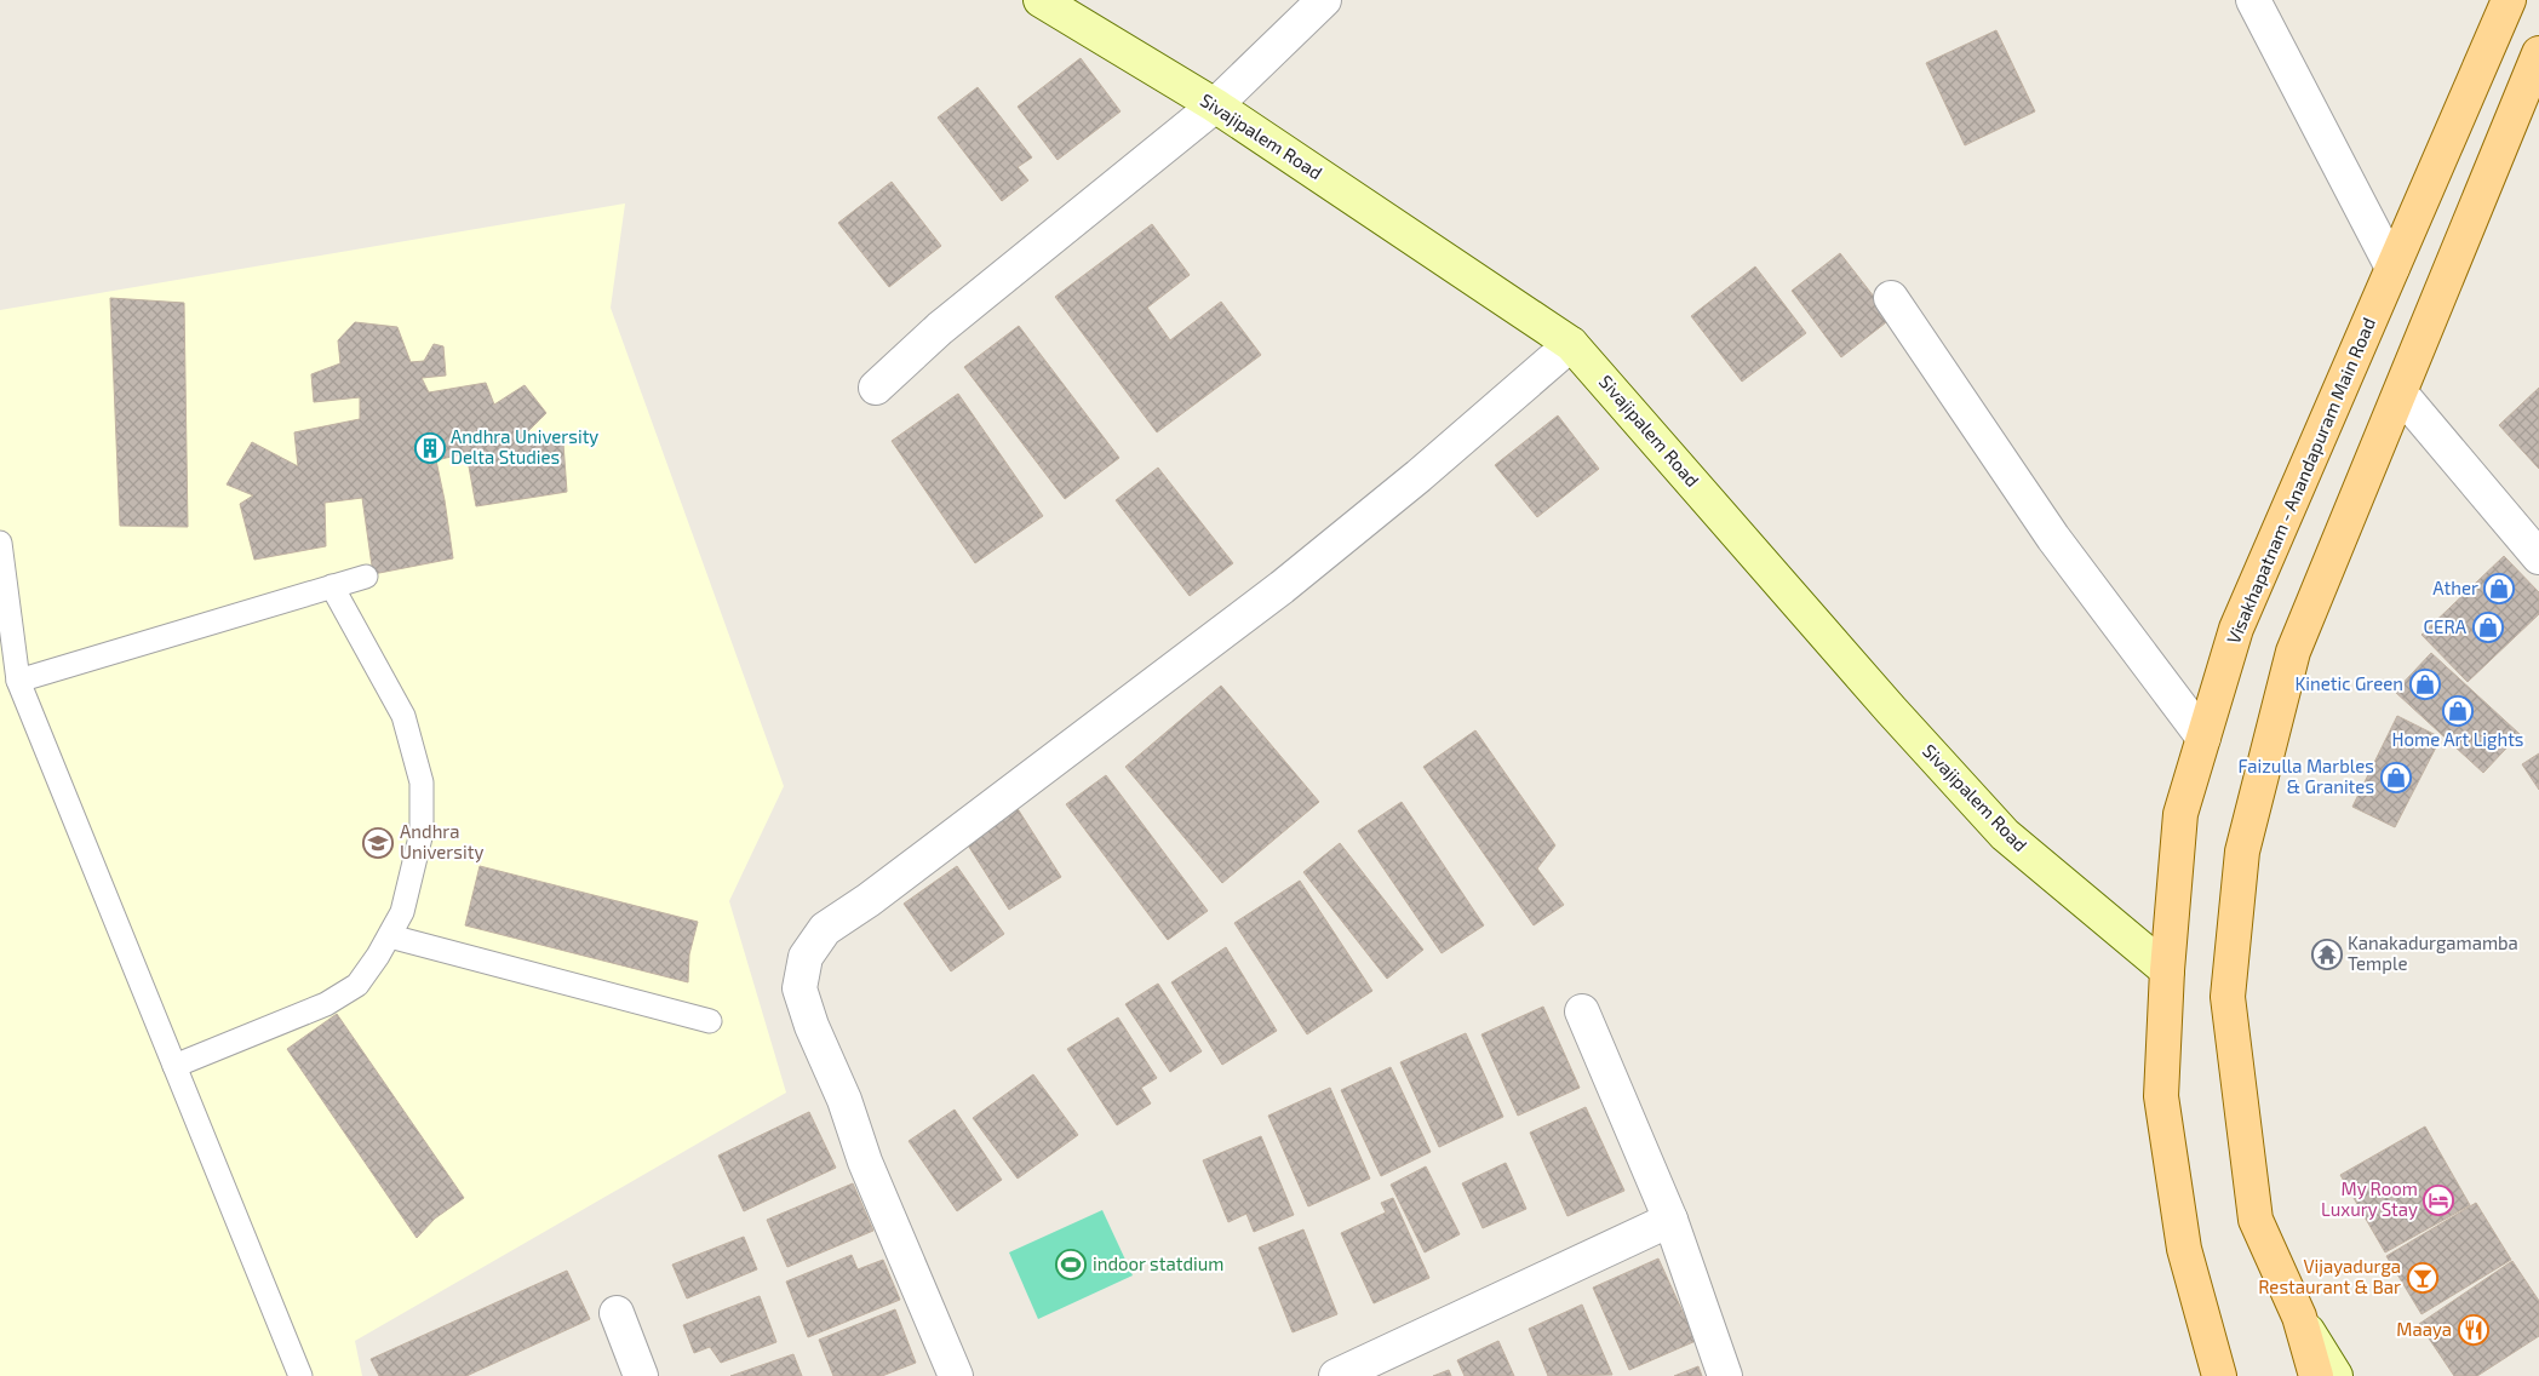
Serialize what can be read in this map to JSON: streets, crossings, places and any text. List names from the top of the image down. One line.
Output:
{"streets":{"main road":["Sivajipalem Road","Visakhapatnam - Anandapuram Main Road"]},"crossings":[["Sivajipalem Road","Visakhapatnam - Anandapuram Main Road"]],"places":{"building":["Andhra University Delta Studies"],"shop":["Ather","CERA","Kinetic Green","Home Art Lights","Faizulla Marbles & Granites"],"school or university":["Andhra University"],"temple":["Kanakadurgamamba Temple"],"hotel":["My Room Luxury Stay"],"sports":["indoor statdium"],"bar":["Vijayadurga Restaurant & Bar"],"restaurant":["Maaya"]}}
